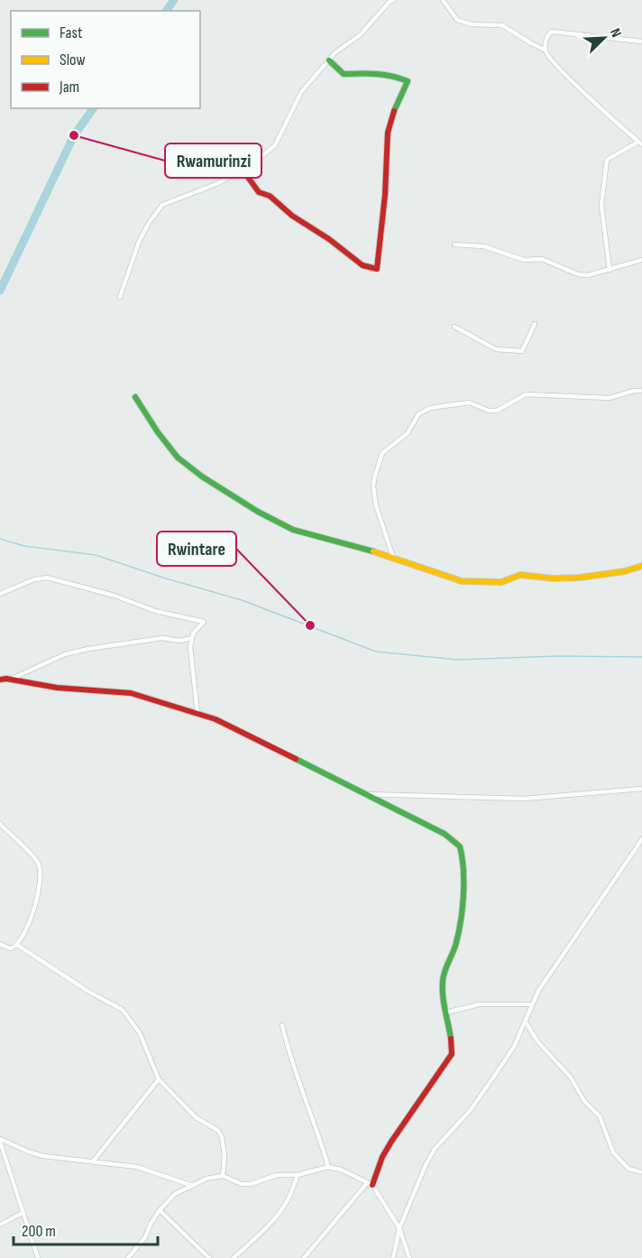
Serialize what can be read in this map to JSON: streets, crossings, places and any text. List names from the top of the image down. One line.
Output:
{"places":["Rwamurinzi","Rwintare"],"legend":["Fast","Slow","Jam"],"scale_bar":"200 m","north":"top right"}
